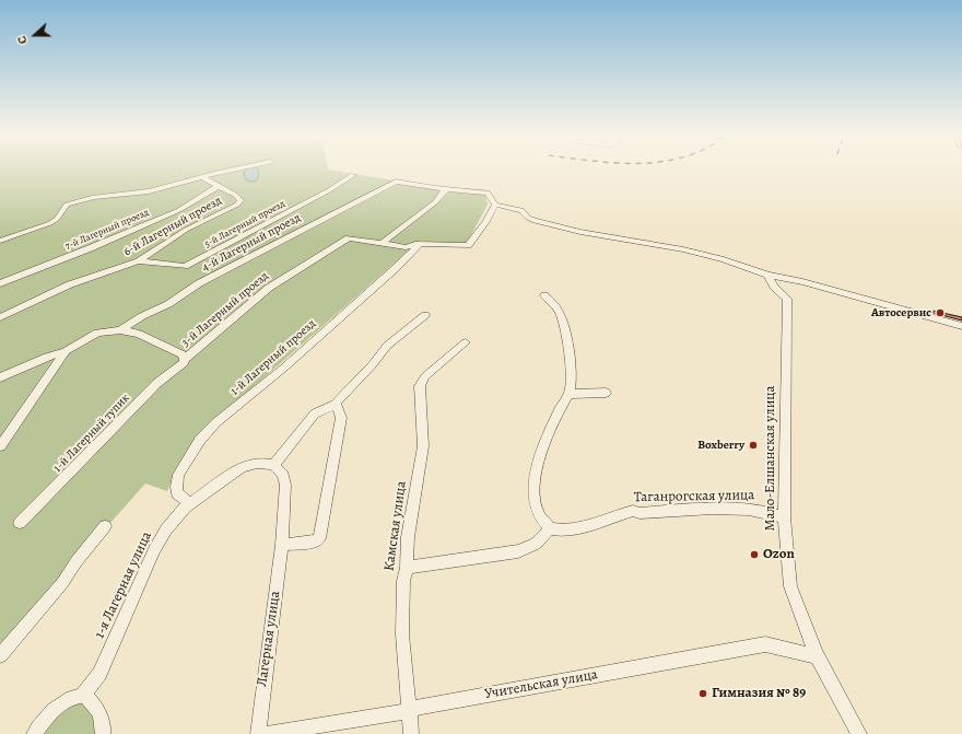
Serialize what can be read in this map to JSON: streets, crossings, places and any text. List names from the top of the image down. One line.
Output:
{"streets":{"street":["5-й Лагерный проезд","6-й Лагерный проезд","7-й Лагерный проезд","4-й Лагерный проезд","3-й Лагерный проезд","1-й Лагерный проезд","1-й Лагерный тупик","Мало-Елшанская улица","Таганрогская улица","Камская улица","1-я Лагерная улица","Лагерная улица","Учительская улица"]},"crossings":[["5-й Лагерный проезд","6-й Лагерный проезд"],["6-й Лагерный проезд","7-й Лагерный проезд"],["4-й Лагерный проезд","3-й Лагерный проезд"],["3-й Лагерный проезд","1-й Лагерный проезд"],["3-й Лагерный проезд","1-й Лагерный тупик"],["1-й Лагерный проезд","1-я Лагерная улица"],["Мало-Елшанская улица","Таганрогская улица"],["Мало-Елшанская улица","Учительская улица"],["Камская улица","Учительская улица"],["1-я Лагерная улица","Лагерная улица"]],"places":["Автосервис","Boxberry","Ozon","Гимназия № 89"],"north":"left"}
